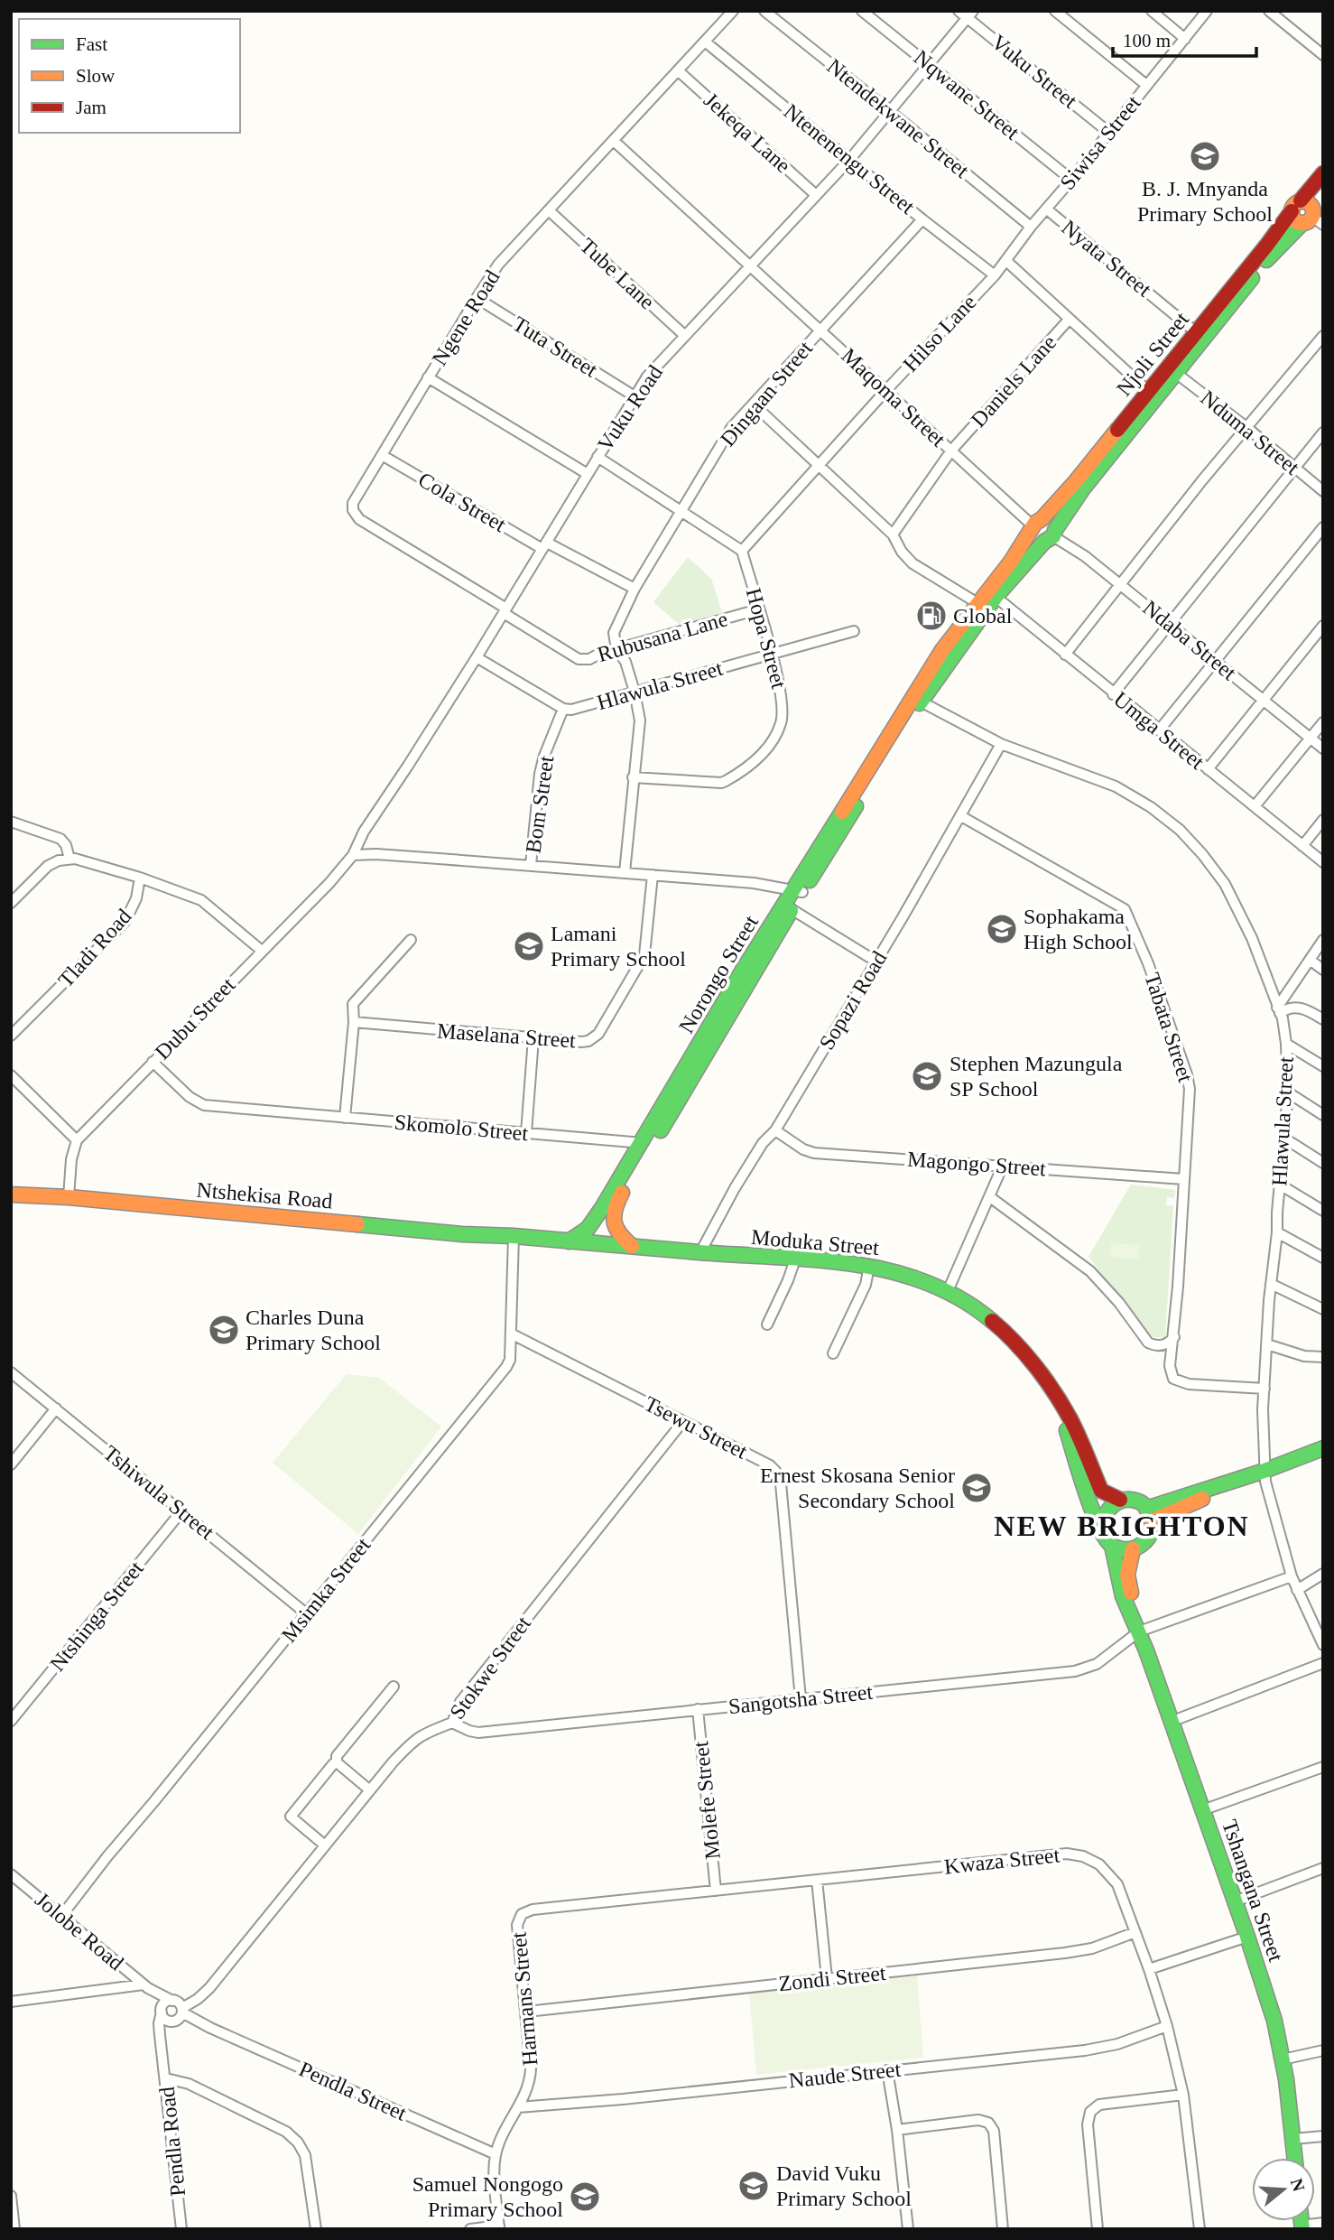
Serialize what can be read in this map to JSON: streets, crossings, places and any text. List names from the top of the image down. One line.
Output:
{"streets":{"street":["Vuku Street","Nqwane Street","Ntendekwane Street","Jekeqa Lane","Siwisa Street","Ntenenengu Street","Nyata Street","Tube Lane","Ngene Road","Hilso Lane","Tuta Street","Njoli Street","Daniels Lane","Dingaan Street","Maqoma Street","Vuku Road","Nduma Street","Cola Street","Rubusana Lane","Hopa Street","Ndaba Street","Hlawula Street","Umga Street","Bom Street","Tladi Road","Norongo Street","Sopazi Road","Dubu Street","Tabata Street","Maselana Street","Skomolo Street","Magongo Street","Ntshekisa Road","Moduka Street","Tsewu Street","Tshiwula Street","Msimka Street","Ntshinga Street","Stokwe Street","Sangotsha Street","Molefe Street","Kwaza Street","Tshangana Street","Jolobe Road","Zondi Street","Harmans Street","Naude Street","Pendla Street","Pendla Road"]},"crossings":[["Vuku Street","Siwisa Street"],["Vuku Street","Vuku Road"],["Nqwane Street","Siwisa Street"],["Nqwane Street","Vuku Road"],["Ntendekwane Street","Siwisa Street"],["Ntendekwane Street","Vuku Road"],["Jekeqa Lane","Ngene Road"],["Jekeqa Lane","Vuku Road"],["Siwisa Street","Ntenenengu Street"],["Siwisa Street","Nyata Street"],["Siwisa Street","Hilso Lane"],["Ntenenengu Street","Ngene Road"],["Ntenenengu Street","Hilso Lane"],["Ntenenengu Street","Dingaan Street"],["Ntenenengu Street","Vuku Road"],["Nyata Street","Njoli Street"],["Tube Lane","Ngene Road"],["Tube Lane","Vuku Road"],["Ngene Road","Tuta Street"],["Ngene Road","Maqoma Street"],["Ngene Road","Vuku Road"],["Ngene Road","Cola Street"],["Ngene Road","Rubusana Lane"],["Hilso Lane","Maqoma Street"],["Tuta Street","Vuku Road"],["Njoli Street","Maqoma Street"],["Njoli Street","Nduma Street"],["Njoli Street","Ndaba Street"],["Njoli Street","Norongo Street"],["Daniels Lane","Maqoma Street"],["Dingaan Street","Maqoma Street"],["Dingaan Street","Cola Street"],["Dingaan Street","Rubusana Lane"],["Maqoma Street","Vuku Road"],["Vuku Road","Cola Street"],["Vuku Road","Rubusana Lane"],["Vuku Road","Dubu Street"],["Rubusana Lane","Hopa Street"],["Hopa Street","Hlawula Street"],["Hlawula Street","Bom Street"],["Hlawula Street","Sopazi Road"],["Hlawula Street","Tabata Street"],["Hlawula Street","Sangotsha Street"],["Norongo Street","Skomolo Street"],["Norongo Street","Moduka Street"],["Sopazi Road","Tabata Street"],["Sopazi Road","Magongo Street"],["Sopazi Road","Moduka Street"],["Dubu Street","Skomolo Street"],["Tabata Street","Magongo Street"],["Ntshekisa Road","Moduka Street"],["Ntshekisa Road","Msimka Street"],["Moduka Street","Msimka Street"],["Moduka Street","Tshangana Street"],["Tsewu Street","Msimka Street"],["Tsewu Street","Stokwe Street"],["Tsewu Street","Sangotsha Street"],["Tshiwula Street","Msimka Street"],["Tshiwula Street","Ntshinga Street"],["Msimka Street","Jolobe Road"],["Stokwe Street","Sangotsha Street"],["Stokwe Street","Jolobe Road"],["Stokwe Street","Pendla Street"],["Stokwe Street","Pendla Road"],["Sangotsha Street","Molefe Street"],["Sangotsha Street","Tshangana Street"],["Molefe Street","Kwaza Street"],["Kwaza Street","Zondi Street"],["Kwaza Street","Harmans Street"],["Kwaza Street","Naude Street"],["Jolobe Road","Pendla Street"],["Jolobe Road","Pendla Road"],["Zondi Street","Harmans Street"],["Harmans Street","Naude Street"],["Harmans Street","Pendla Street"],["Pendla Street","Pendla Road"]],"districts":["NEW BRIGHTON"],"places":{"school or university":["B. J. Mnyanda Primary School","Sophakama High School","Lamani Primary School","Stephen Mazungula SP School","Charles Duna Primary School","Ernest Skosana Senior Secondary School","David Vuku Primary School","Samuel Nongogo Primary School"],"fuel station":["Global"]},"legend":["Fast","Slow","Jam"],"scale_bar":"100 m","north":"right"}
